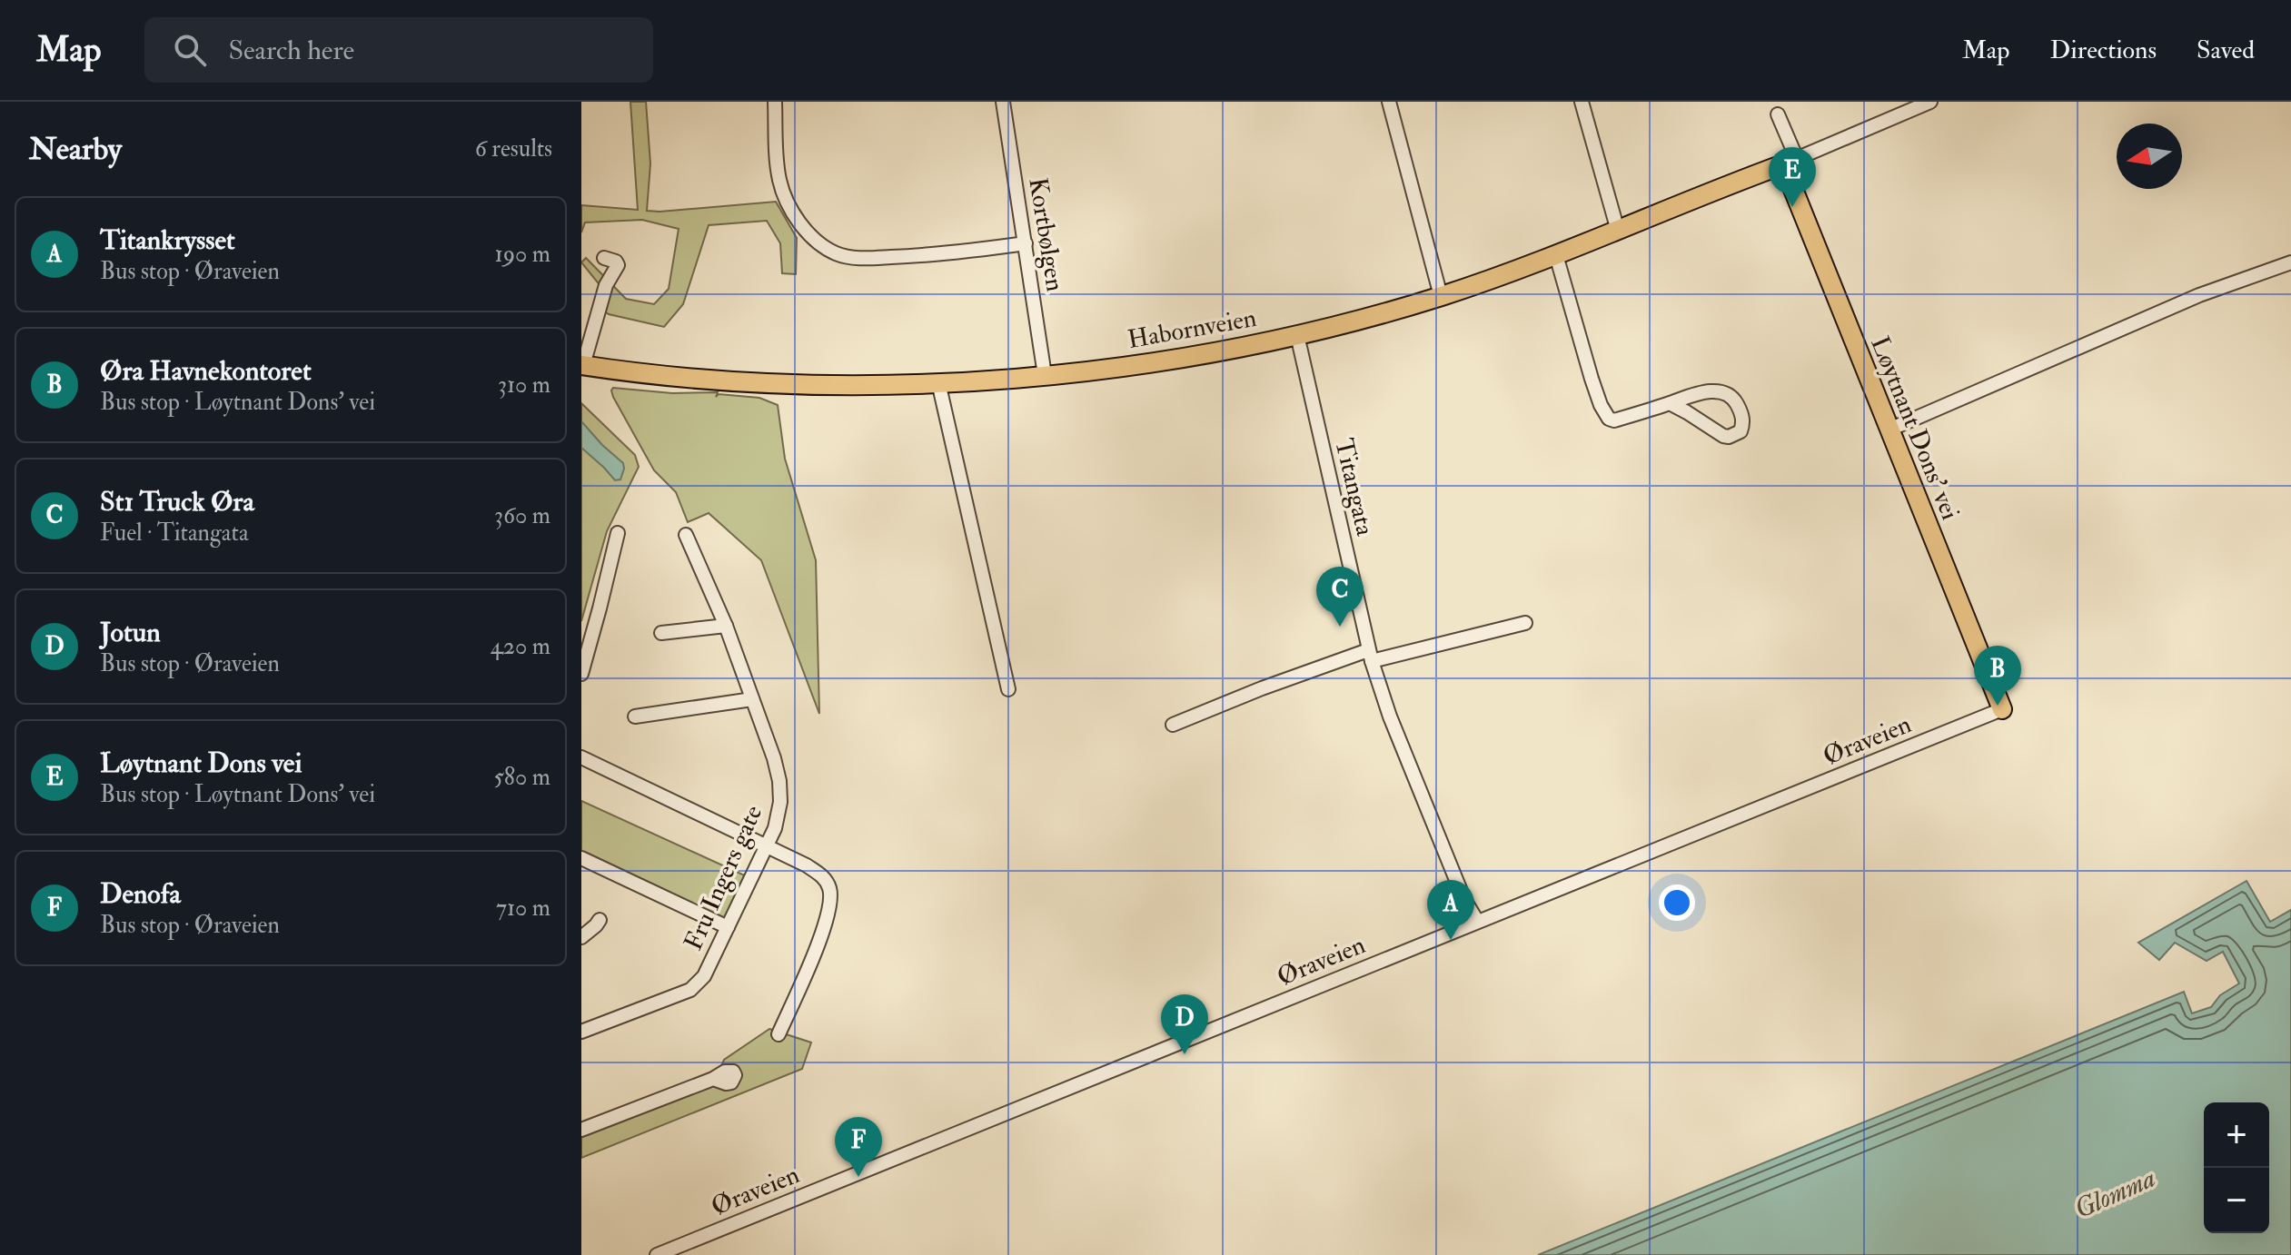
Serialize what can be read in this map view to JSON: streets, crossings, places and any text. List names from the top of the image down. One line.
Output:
{"streets":{"highway":["Habornveien","Løytnant Dons' vei"],"street":["Kortbølgen","Titangata","Øraveien","Fru Ingers gate"]},"crossings":[["Kortbølgen","Habornveien"],["Habornveien","Løytnant Dons' vei"],["Habornveien","Titangata"],["Løytnant Dons' vei","Øraveien"],["Titangata","Øraveien"]],"water":["Glomma"],"north":"left","page":{"header":"Map","search":"Search here","nav":["Map","Directions","Saved"],"heading":["Nearby","6 results"],"pins":["E","C","B","A","D","F"],"list":[{"mark":"A","name":"Titankrysset","note":"Bus stop · Øraveien","value":"190 m"},{"mark":"B","name":"Øra Havnekontoret","note":"Bus stop · Løytnant Dons' vei","value":"310 m"},{"mark":"C","name":"St1 Truck Øra","note":"Fuel · Titangata","value":"360 m"},{"mark":"D","name":"Jotun","note":"Bus stop · Øraveien","value":"420 m"},{"mark":"E","name":"Løytnant Dons vei","note":"Bus stop · Løytnant Dons' vei","value":"580 m"},{"mark":"F","name":"Denofa","note":"Bus stop · Øraveien","value":"710 m"}],"map_buttons":["+","−"]}}
